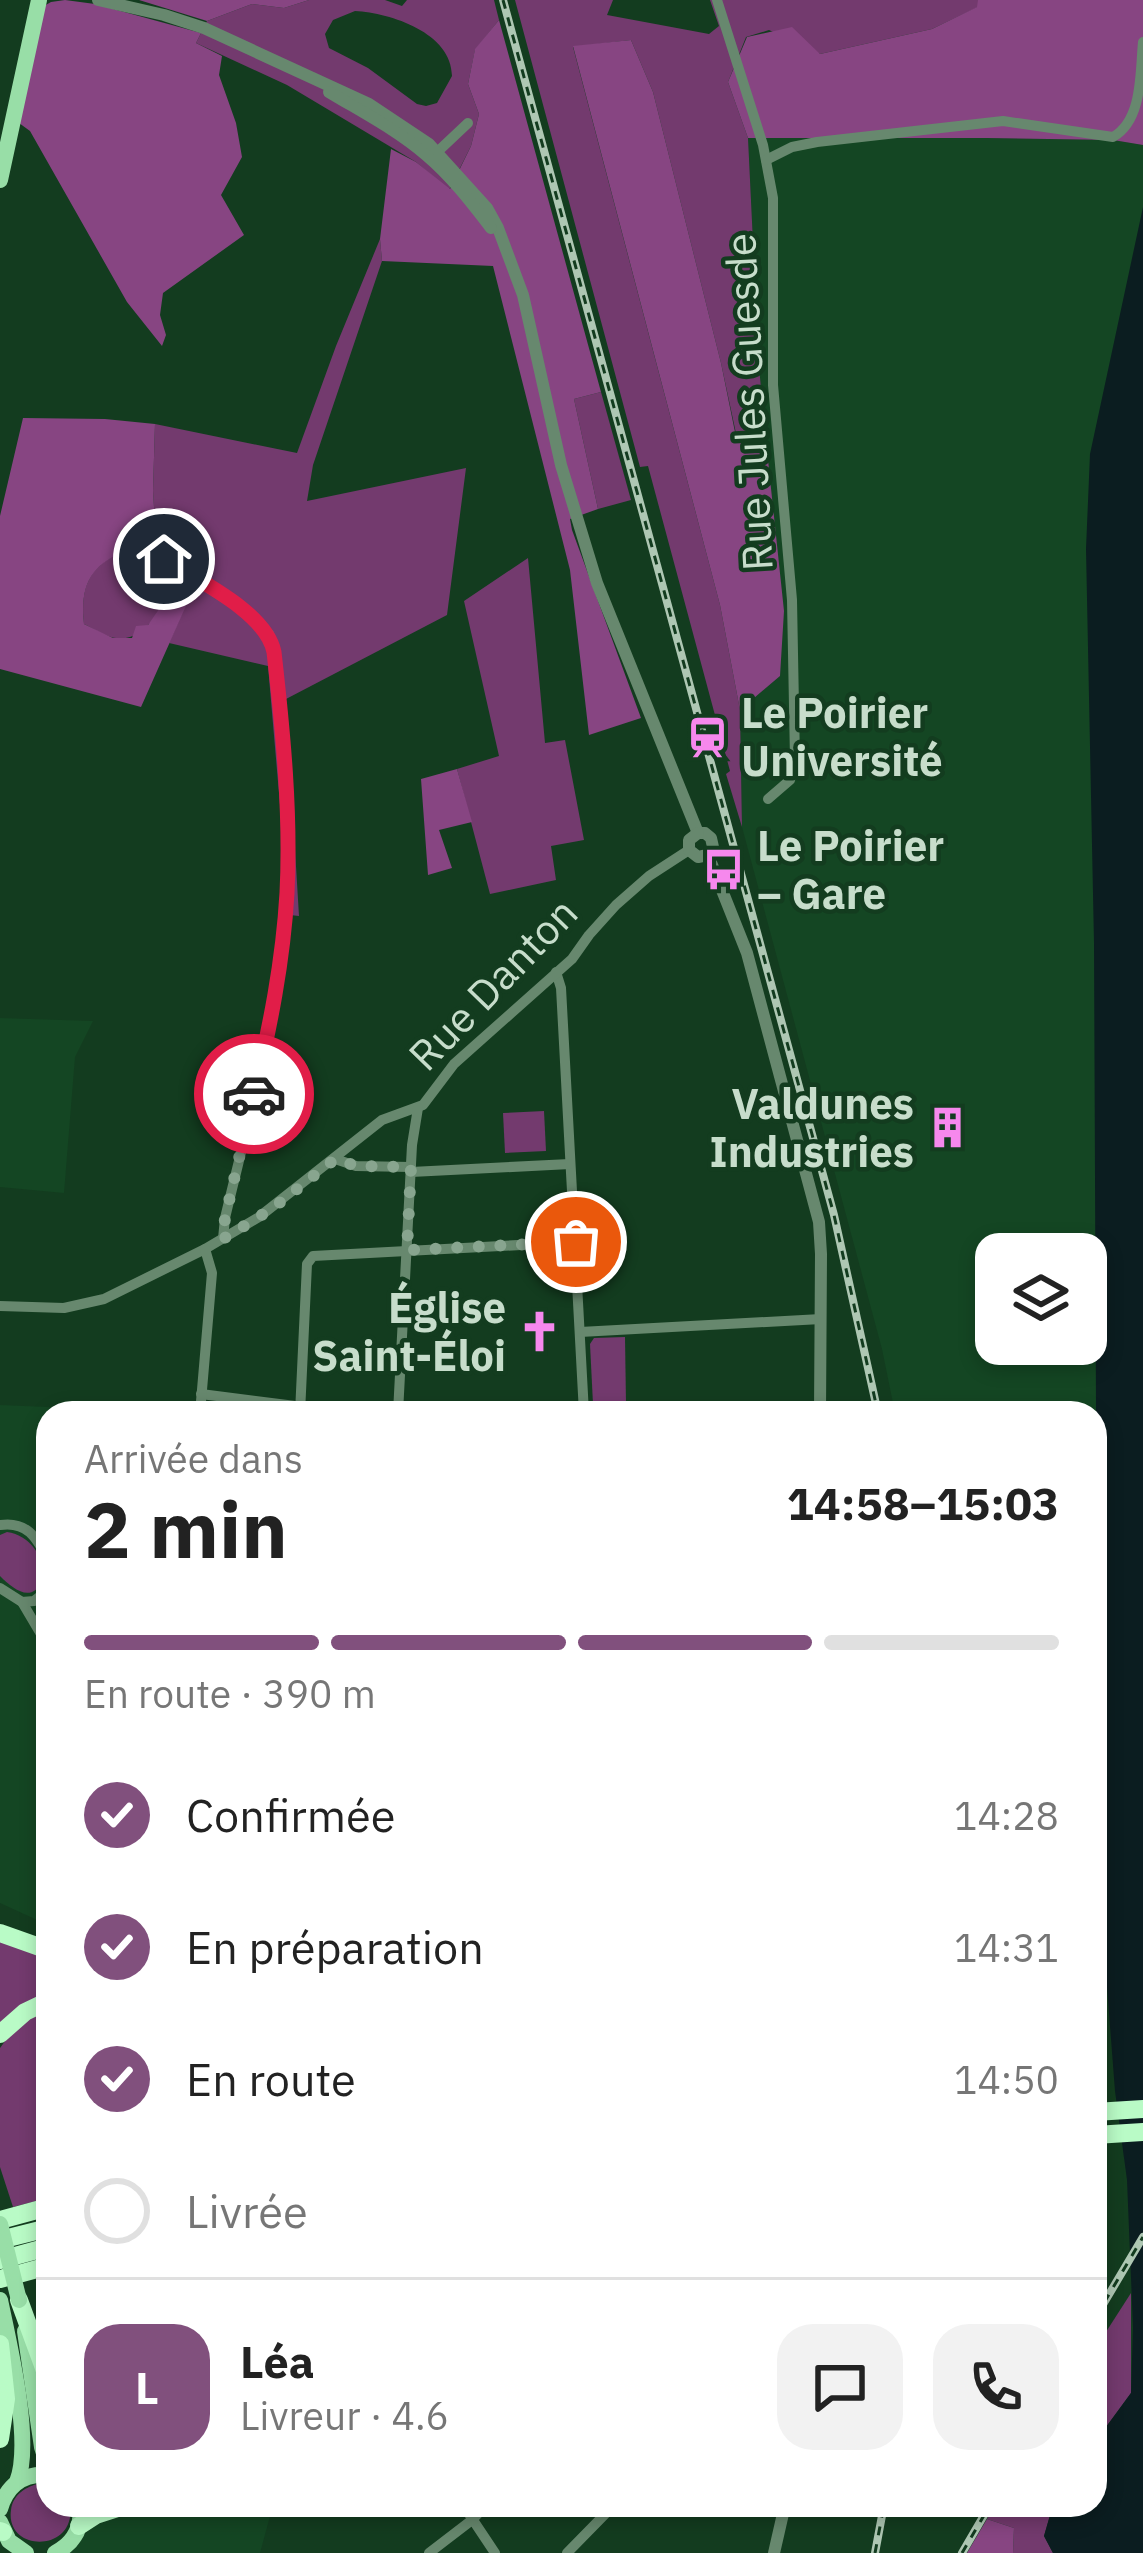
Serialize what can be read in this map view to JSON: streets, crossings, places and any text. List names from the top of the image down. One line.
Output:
{"streets":{"street":["Rue Jules Guesde","Rue Danton"]},"places":{"station":["Le Poirier Université"],"bus stop":["Le Poirier – Gare"],"building":["Valdunes Industries"],"church":["Église Saint-Éloi"]},"page":{"heading":["2 min","Arrivée dans","14:58–15:03"],"panel":["Léa","Livreur · 4.6"],"bar":"En route · 390 m","list":[["Confirmée","14:28"],["En préparation","14:31"],["En route","14:50"],"Livrée"],"round":"L"}}
